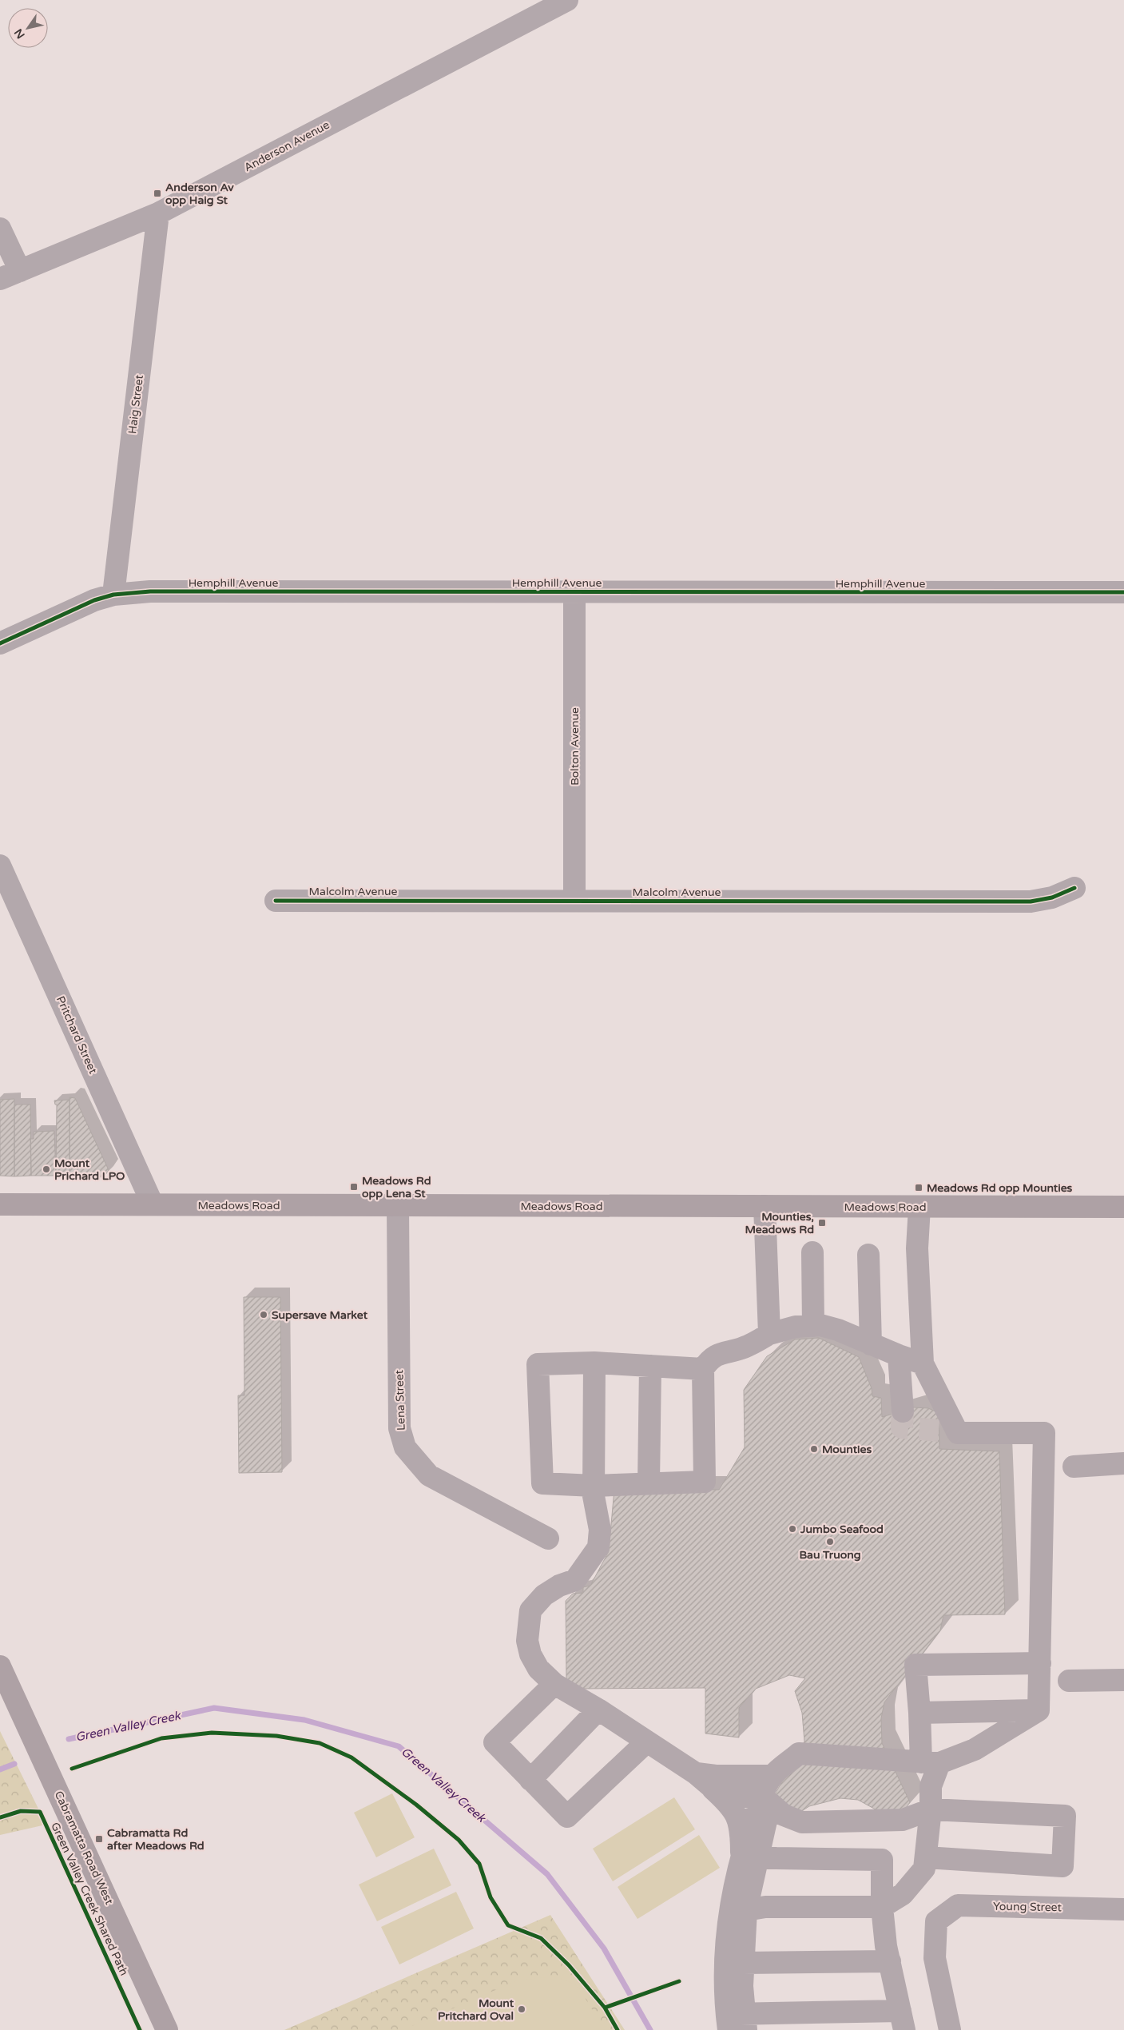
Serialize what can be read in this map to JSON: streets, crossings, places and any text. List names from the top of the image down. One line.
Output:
{"streets":{"main road":["Meadows Road","Cabramatta Road West"],"street":["Anderson Avenue","Haig Street","Hemphill Avenue","Bolton Avenue","Malcolm Avenue","Pritchard Street","Lena Street","Young Street"],"cycle path":["Green Valley Creek Shared Path"]},"crossings":[["Anderson Avenue","Haig Street"],["Haig Street","Hemphill Avenue"],["Hemphill Avenue","Bolton Avenue"],["Bolton Avenue","Malcolm Avenue"],["Pritchard Street","Meadows Road"],["Meadows Road","Lena Street"]],"water":["Green Valley Creek"],"places":{"transit":["Anderson Av opp Haig St","Meadows Rd opp Lena St","Meadows Rd opp Mounties","Mounties, Meadows Rd","Cabramatta Rd after Meadows Rd"],"other":["Mount Prichard LPO","Supersave Market","Mounties","Jumbo Seafood","Bau Truong","Mount Pritchard Oval"]},"north":"bottom left"}
